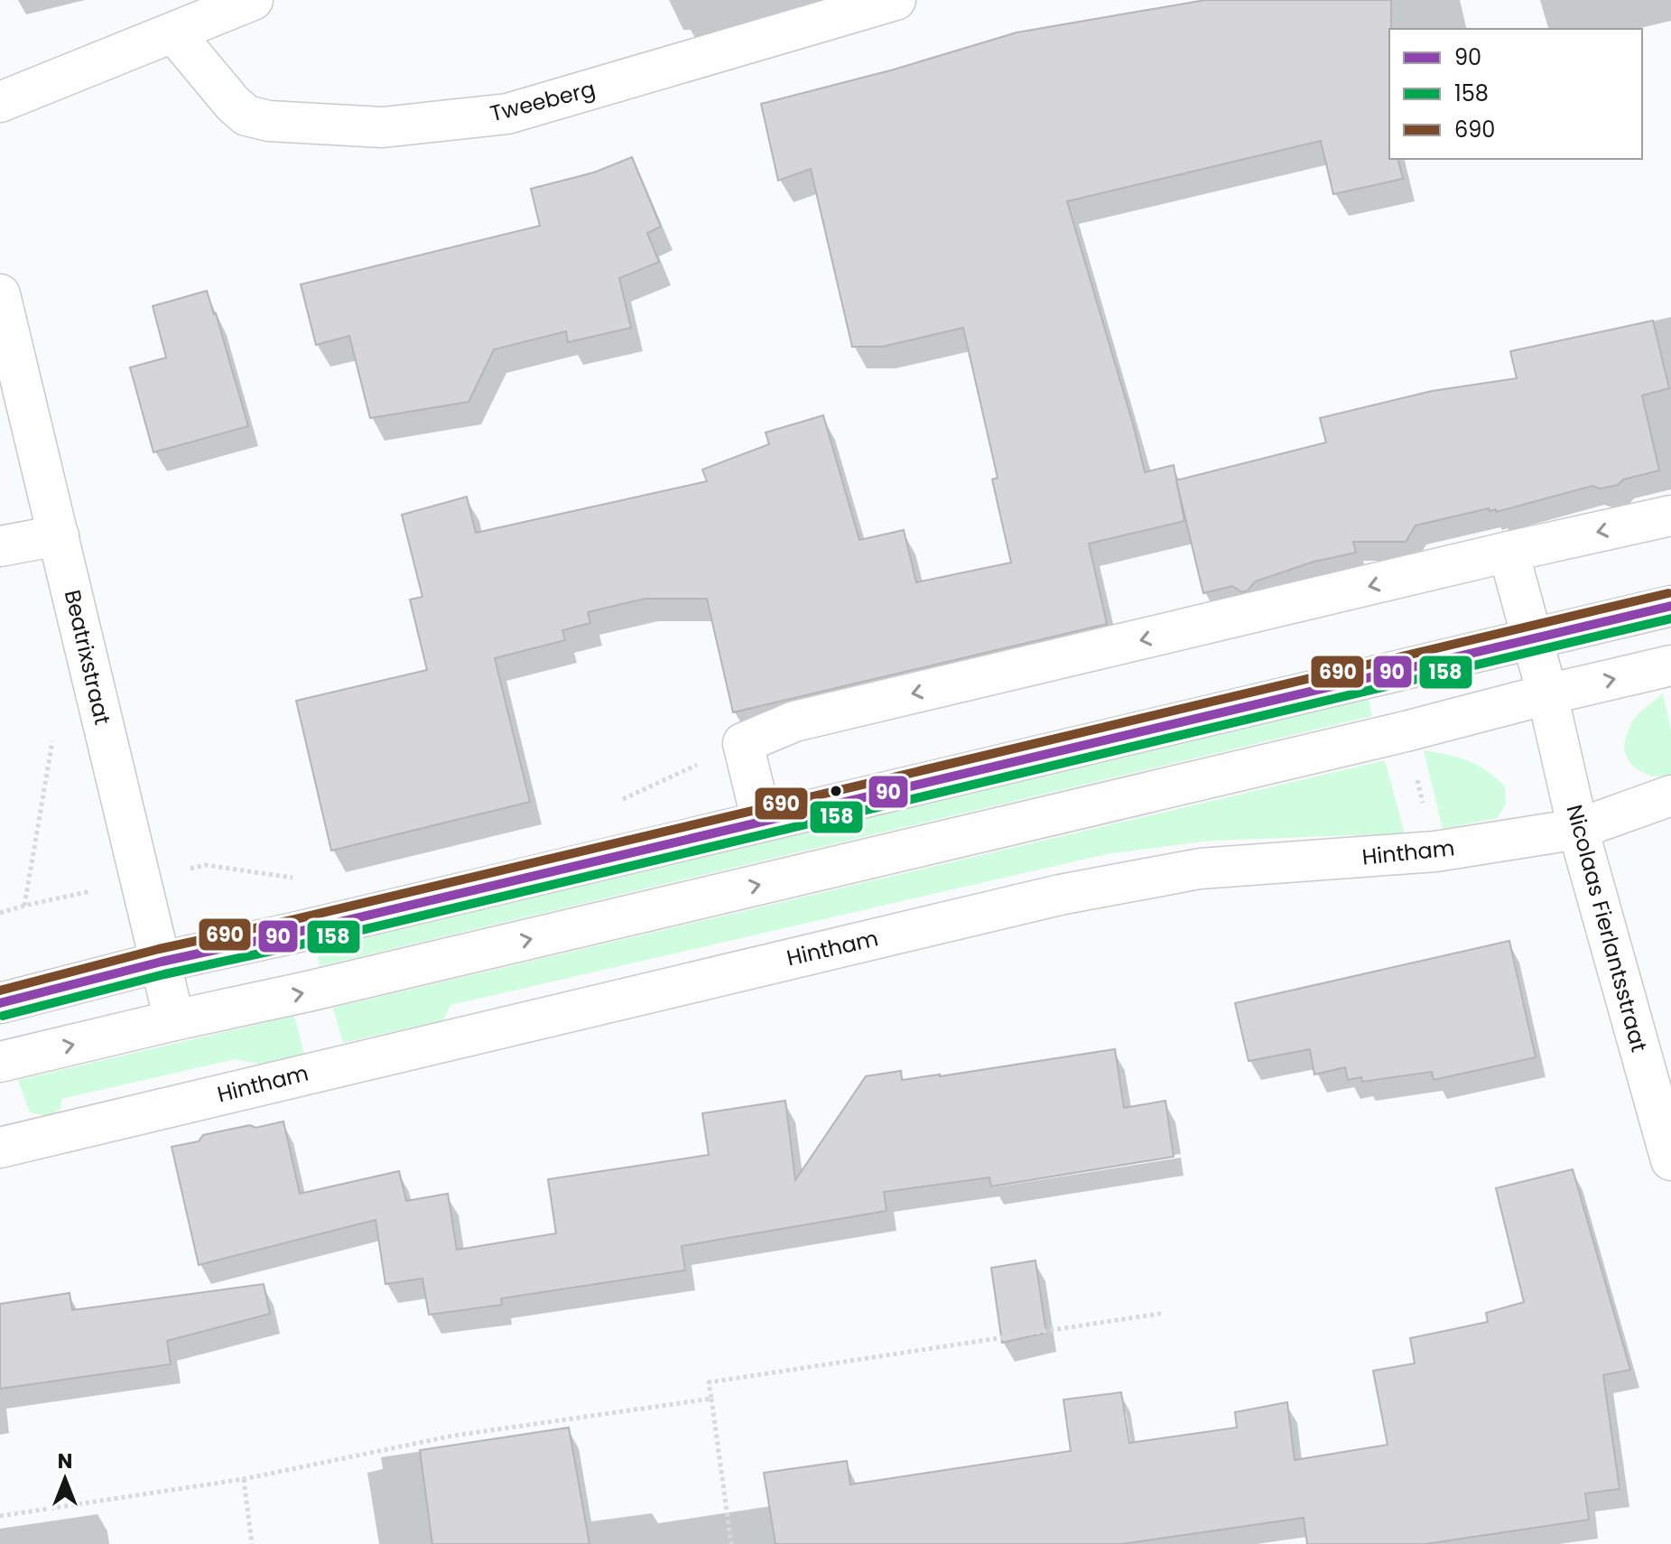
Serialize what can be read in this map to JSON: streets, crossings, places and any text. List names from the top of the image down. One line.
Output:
{"streets":{"street":["Tweeberg","Beatrixstraat","Hintham","Nicolaas Fierlantsstraat"]},"crossings":[["Hintham","Nicolaas Fierlantsstraat"]],"lines":["transit line 690","transit line 90","transit line 158"],"legend":["90","158","690"],"north":"top"}
